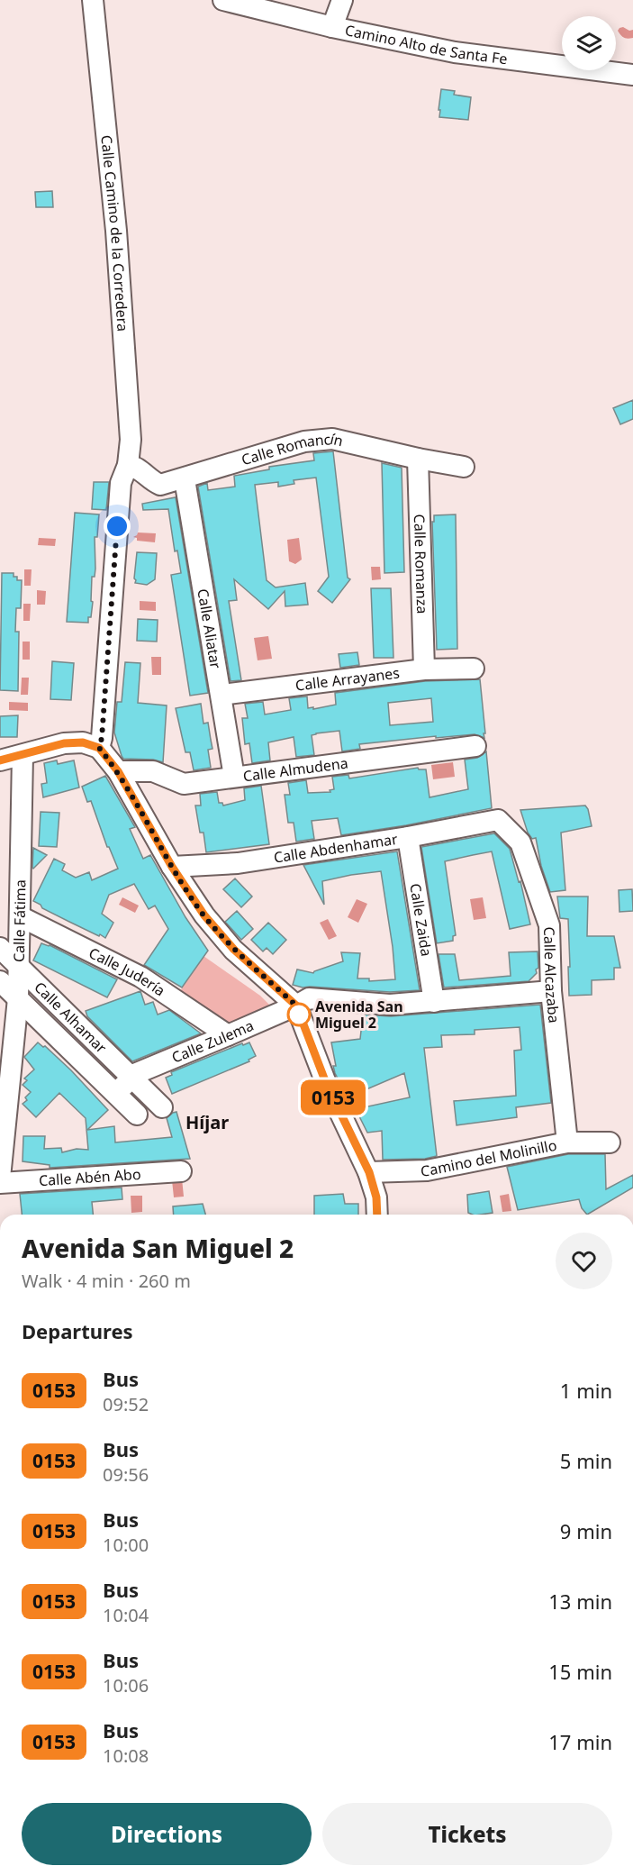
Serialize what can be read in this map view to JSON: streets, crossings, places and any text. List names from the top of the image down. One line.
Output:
{"streets":{"street":["Camino Alto de Santa Fe","Calle Camino de la Corredera","Calle Romancín","Calle Romanza","Calle Aliatar","Calle Arrayanes","Calle Almudena","Calle Abdenhamar","Calle Zaida","Calle Fátima","Calle Judería","Calle Alcazaba","Calle Alhamar","Calle Zulema","Camino del Molinillo","Calle Abén Abo"]},"crossings":[["Calle Camino de la Corredera","Calle Romancín"],["Calle Romancín","Calle Romanza"],["Calle Romancín","Calle Aliatar"],["Calle Romanza","Calle Arrayanes"],["Calle Aliatar","Calle Arrayanes"],["Calle Aliatar","Calle Almudena"],["Calle Abdenhamar","Calle Zaida"],["Calle Abdenhamar","Calle Alcazaba"],["Calle Zaida","Calle Zulema"],["Calle Fátima","Calle Judería"],["Calle Fátima","Calle Alhamar"],["Calle Judería","Calle Zulema"],["Calle Alcazaba","Calle Zulema"],["Calle Alcazaba","Camino del Molinillo"],["Calle Alhamar","Calle Zulema"]],"districts":["Híjar"],"places":["Avenida San Miguel 2"],"lines":["bus line 0153"],"page":{"on_map":"0153","heading":[["Avenida San Miguel 2","Walk · 4 min · 260 m"],"Departures"],"list":[{"mark":"0153","name":"Bus","note":"09:52","value":"1 min"},{"mark":"0153","name":"Bus","note":"09:56","value":"5 min"},{"mark":"0153","name":"Bus","note":"10:00","value":"9 min"},{"mark":"0153","name":"Bus","note":"10:04","value":"13 min"},{"mark":"0153","name":"Bus","note":"10:06","value":"15 min"},{"mark":"0153","name":"Bus","note":"10:08","value":"17 min"}],"buttons":["Directions","Tickets"]}}
